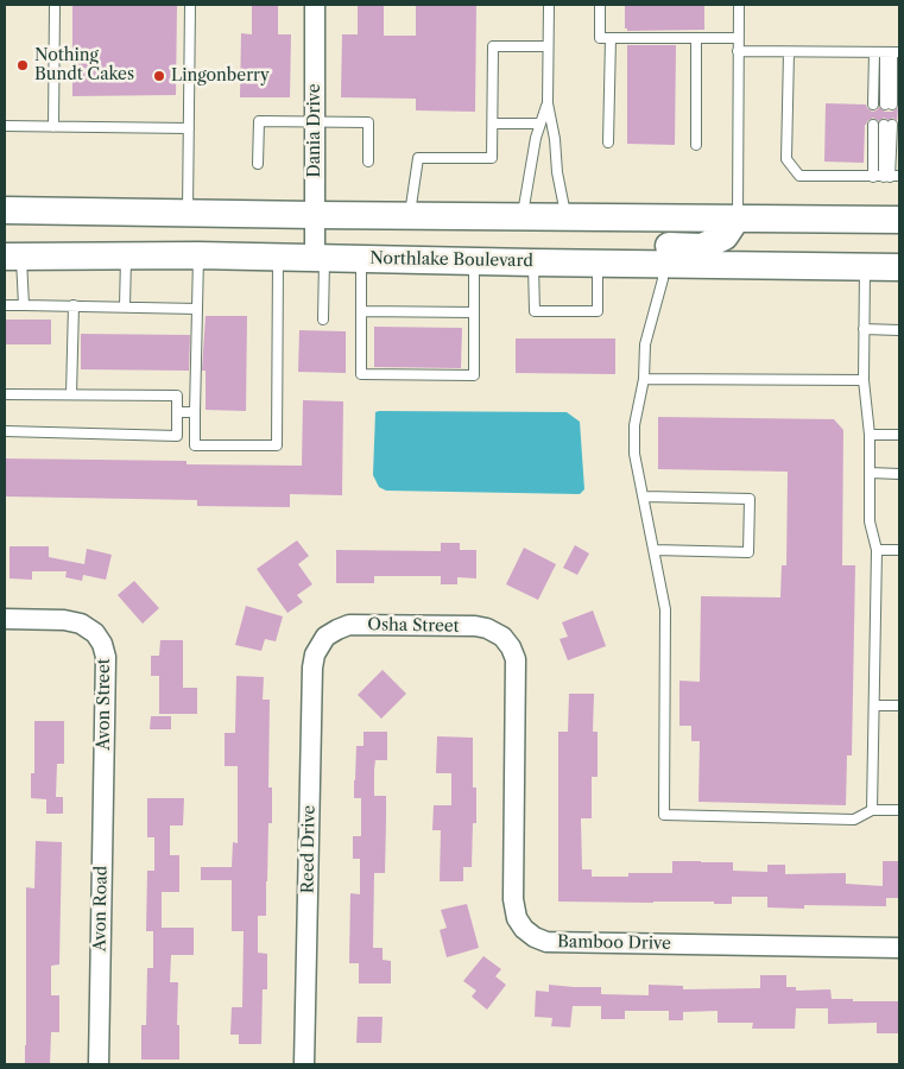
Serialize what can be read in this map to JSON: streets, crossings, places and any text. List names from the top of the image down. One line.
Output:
{"streets":{"main road":["Northlake Boulevard"],"street":["Dania Drive","Osha Street","Avon Street","Reed Drive","Avon Road","Bamboo Drive"]},"crossings":[["Dania Drive","Northlake Boulevard"],["Osha Street","Reed Drive"],["Osha Street","Bamboo Drive"],["Avon Street","Avon Road"]],"places":["Nothing Bundt Cakes","Lingonberry"]}
